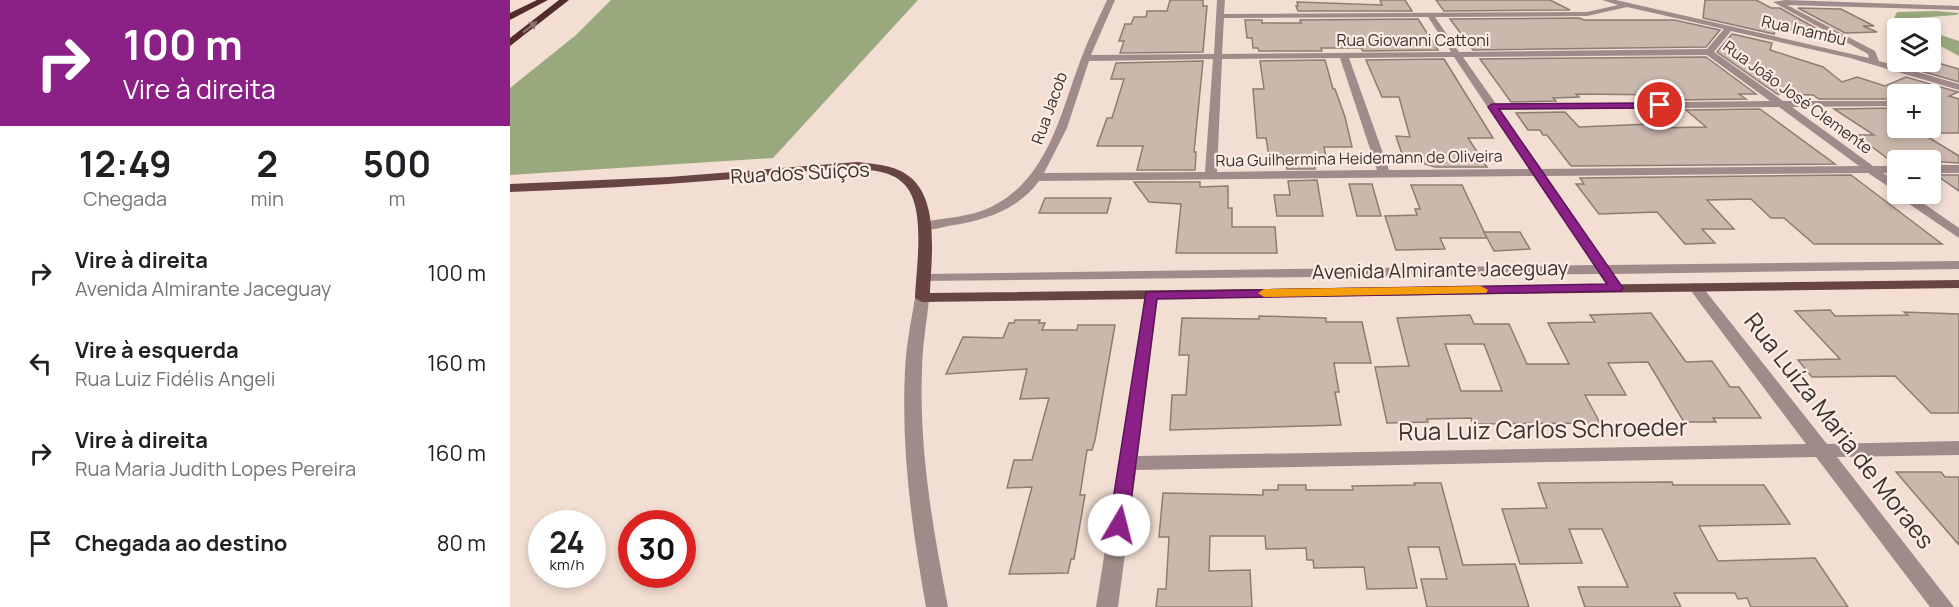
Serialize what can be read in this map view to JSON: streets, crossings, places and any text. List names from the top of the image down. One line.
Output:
{"streets":{"main road":["Rua dos Suíços","Avenida Almirante Jaceguay"],"street":["Rua Inambu","Rua Giovanni Cattoni","Rua João José Clemente","Rua Jacob","Rua Guilhermina Heidemann de Oliveira","Rua Luiz Carlos Schroeder","Rua Luíza Maria de Moraes"]},"crossings":[["Rua Giovanni Cattoni","Rua João José Clemente"],["Rua Giovanni Cattoni","Rua Jacob"],["Rua João José Clemente","Rua Guilhermina Heidemann de Oliveira"],["Rua Jacob","Rua Guilhermina Heidemann de Oliveira"],["Rua Jacob","Rua dos Suíços"],["Rua dos Suíços","Avenida Almirante Jaceguay"],["Avenida Almirante Jaceguay","Rua Luíza Maria de Moraes"],["Rua Luiz Carlos Schroeder","Rua Luíza Maria de Moraes"]],"page":{"turn":["100 m","Vire à direita"],"map_buttons":["+","−"],"eta":["12:49","Chegada","2","min","500","m"],"list":[{"name":"Vire à direita","note":"Avenida Almirante Jaceguay","value":"100 m"},{"name":"Vire à esquerda","note":"Rua Luiz Fidélis Angeli","value":"160 m"},{"name":"Vire à direita","note":"Rua Maria Judith Lopes Pereira","value":"160 m"},{"name":"Chegada ao destino","value":"80 m"}],"speed":"24 km/h","limit":"30"}}
